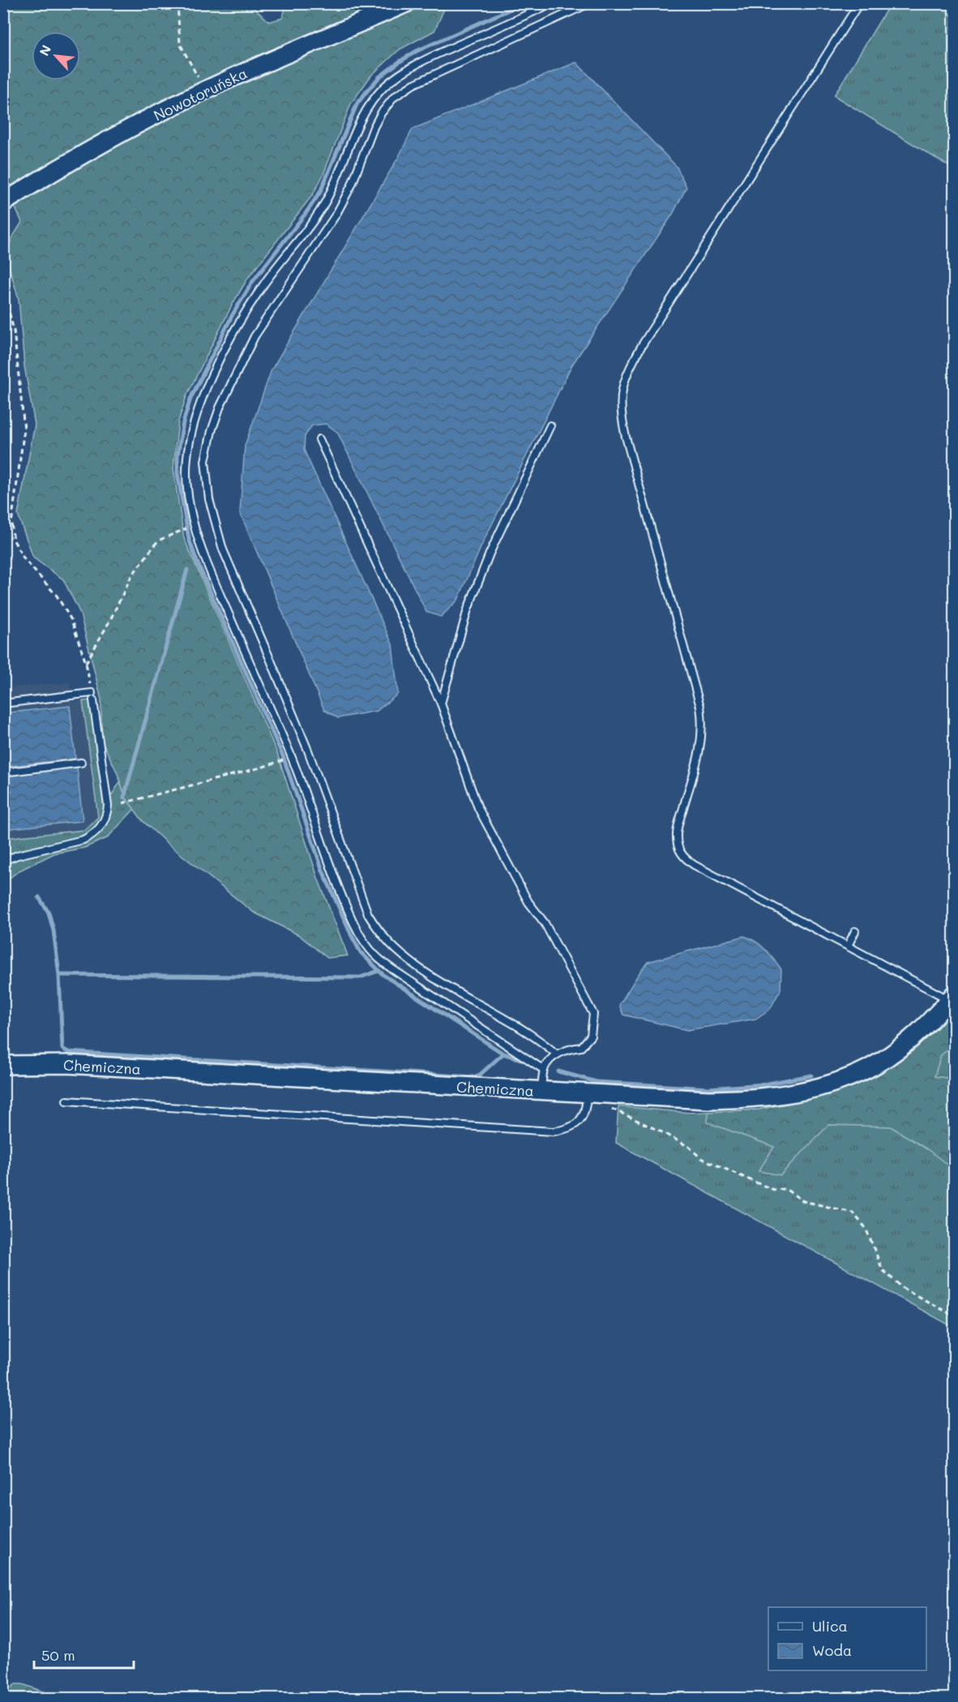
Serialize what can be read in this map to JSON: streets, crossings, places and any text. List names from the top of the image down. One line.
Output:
{"streets":{"street":["Nowotoruńska","Chemiczna"]},"legend":["Ulica","Woda"],"scale_bar":"50 m","north":"top left"}
